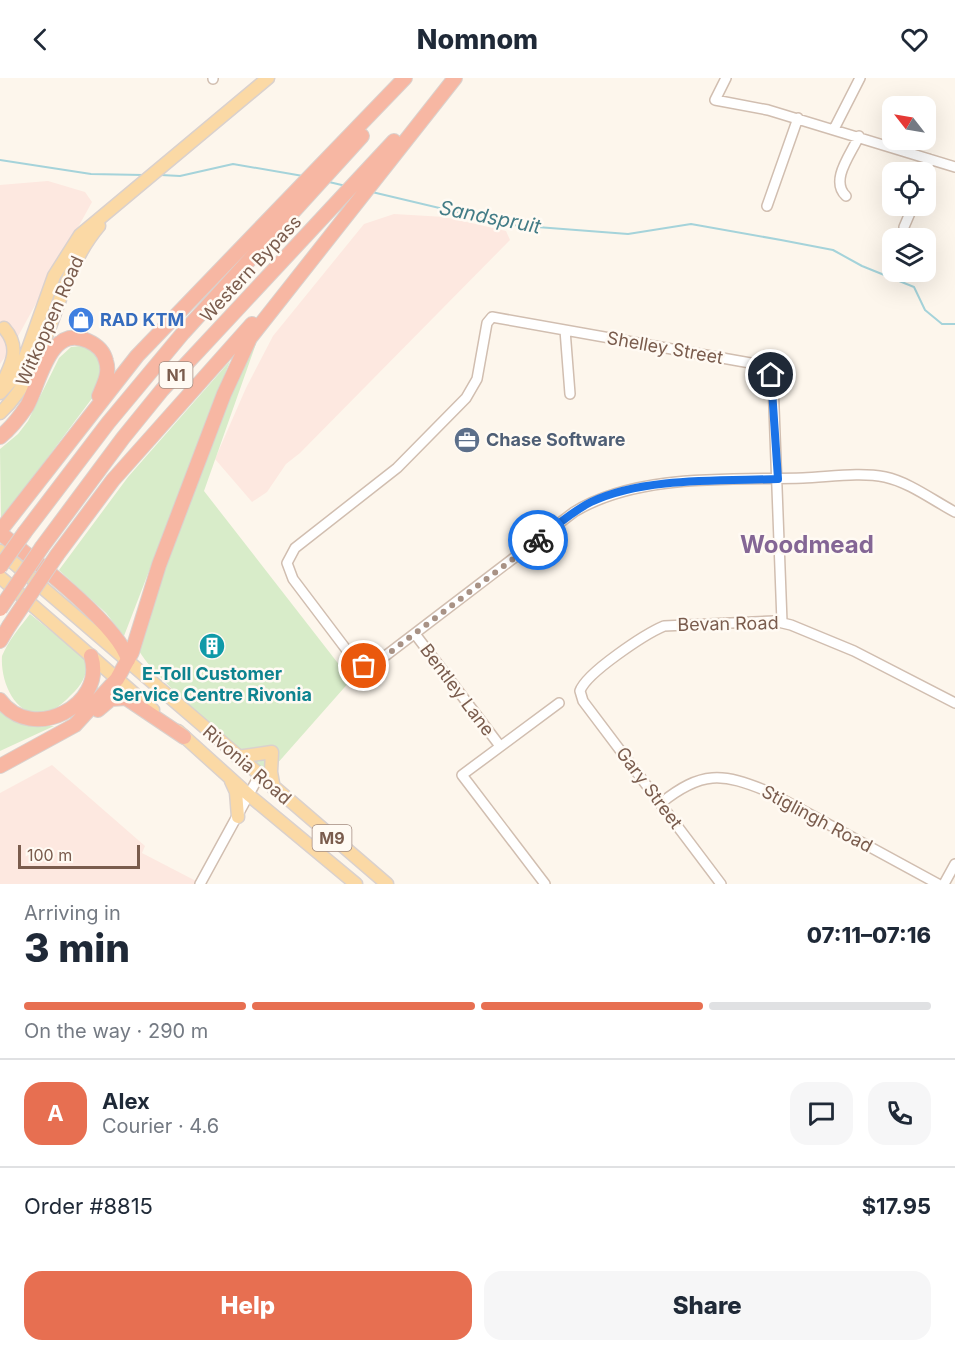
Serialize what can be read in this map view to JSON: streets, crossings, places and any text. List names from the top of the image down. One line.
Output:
{"streets":{"highway":["Western Bypass","N1"],"main road":["Witkoppen Road","Rivonia Road","M9"],"street":["Shelley Street","Bevan Road","Bentley Lane","Gary Street","Stiglingh Road"]},"crossings":[["Shelley Street","Bevan Road"],["Shelley Street","Bentley Lane"],["Bevan Road","Gary Street"],["Gary Street","Stiglingh Road"]],"districts":["Woodmead"],"water":["Sandspruit"],"places":{"shop":["RAD KTM"],"office":["Chase Software"],"building":["E-Toll Customer Service Centre Rivonia"]},"scale_bar":"100 m","north":"top left","page":{"header":"Nomnom","scale":"100 m","heading":["3 min","Arriving in","07:11–07:16"],"panel":["Alex","Courier · 4.6","Order #8815","$17.95"],"bar":"On the way · 290 m","round":"A","buttons":["Help","Share"]}}
